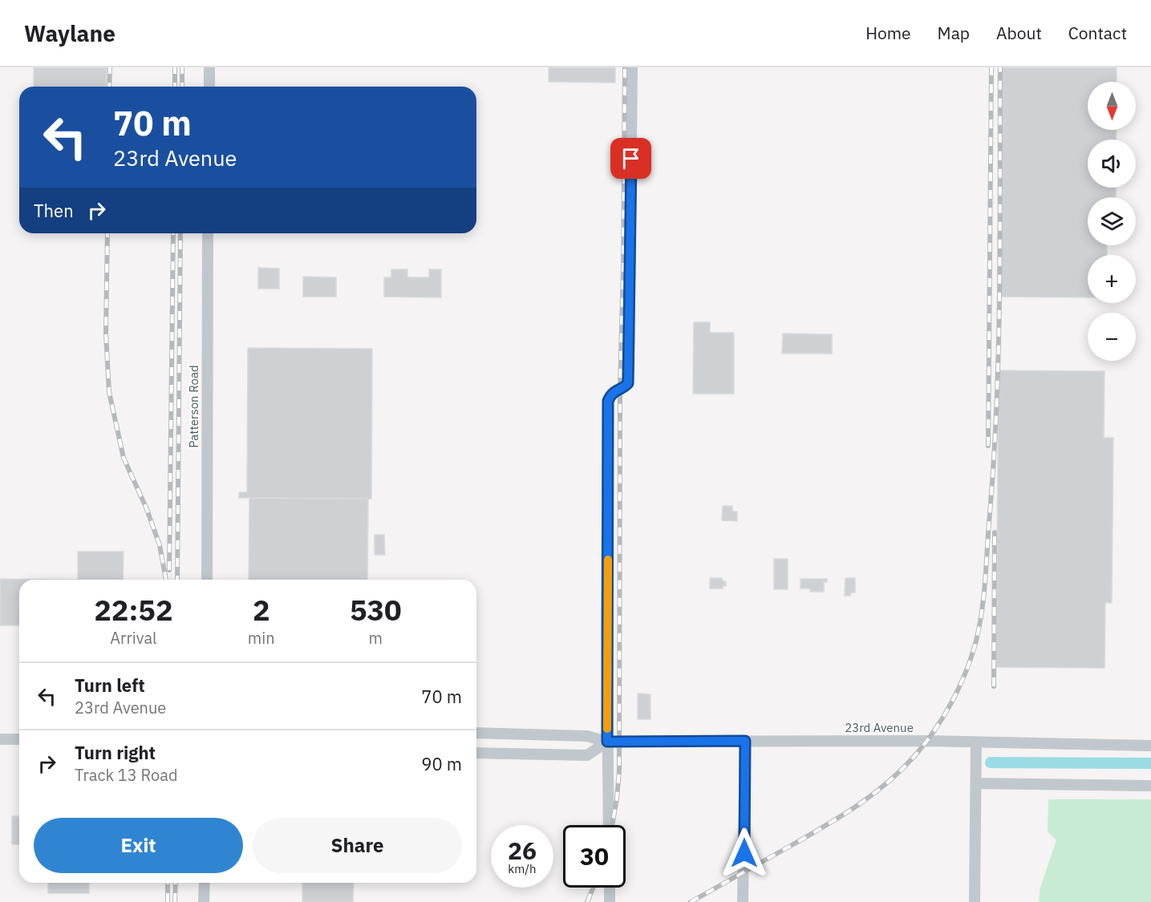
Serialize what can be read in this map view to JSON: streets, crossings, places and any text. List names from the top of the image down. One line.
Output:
{"streets":{"street":["Patterson Road","23rd Avenue"]},"north":"bottom","page":{"header":"Waylane","nav":["Home","Map","About","Contact"],"map_buttons":["+","−"],"turn":["70 m","23rd Avenue"],"then":"Then","eta":["22:52","Arrival","2","min","530","m"],"list":[{"name":"Turn left","note":"23rd Avenue","value":"70 m"},{"name":"Turn right","note":"Track 13 Road","value":"90 m"}],"buttons":["Exit","Share"],"speed":"26 km/h","limit":"30"}}
